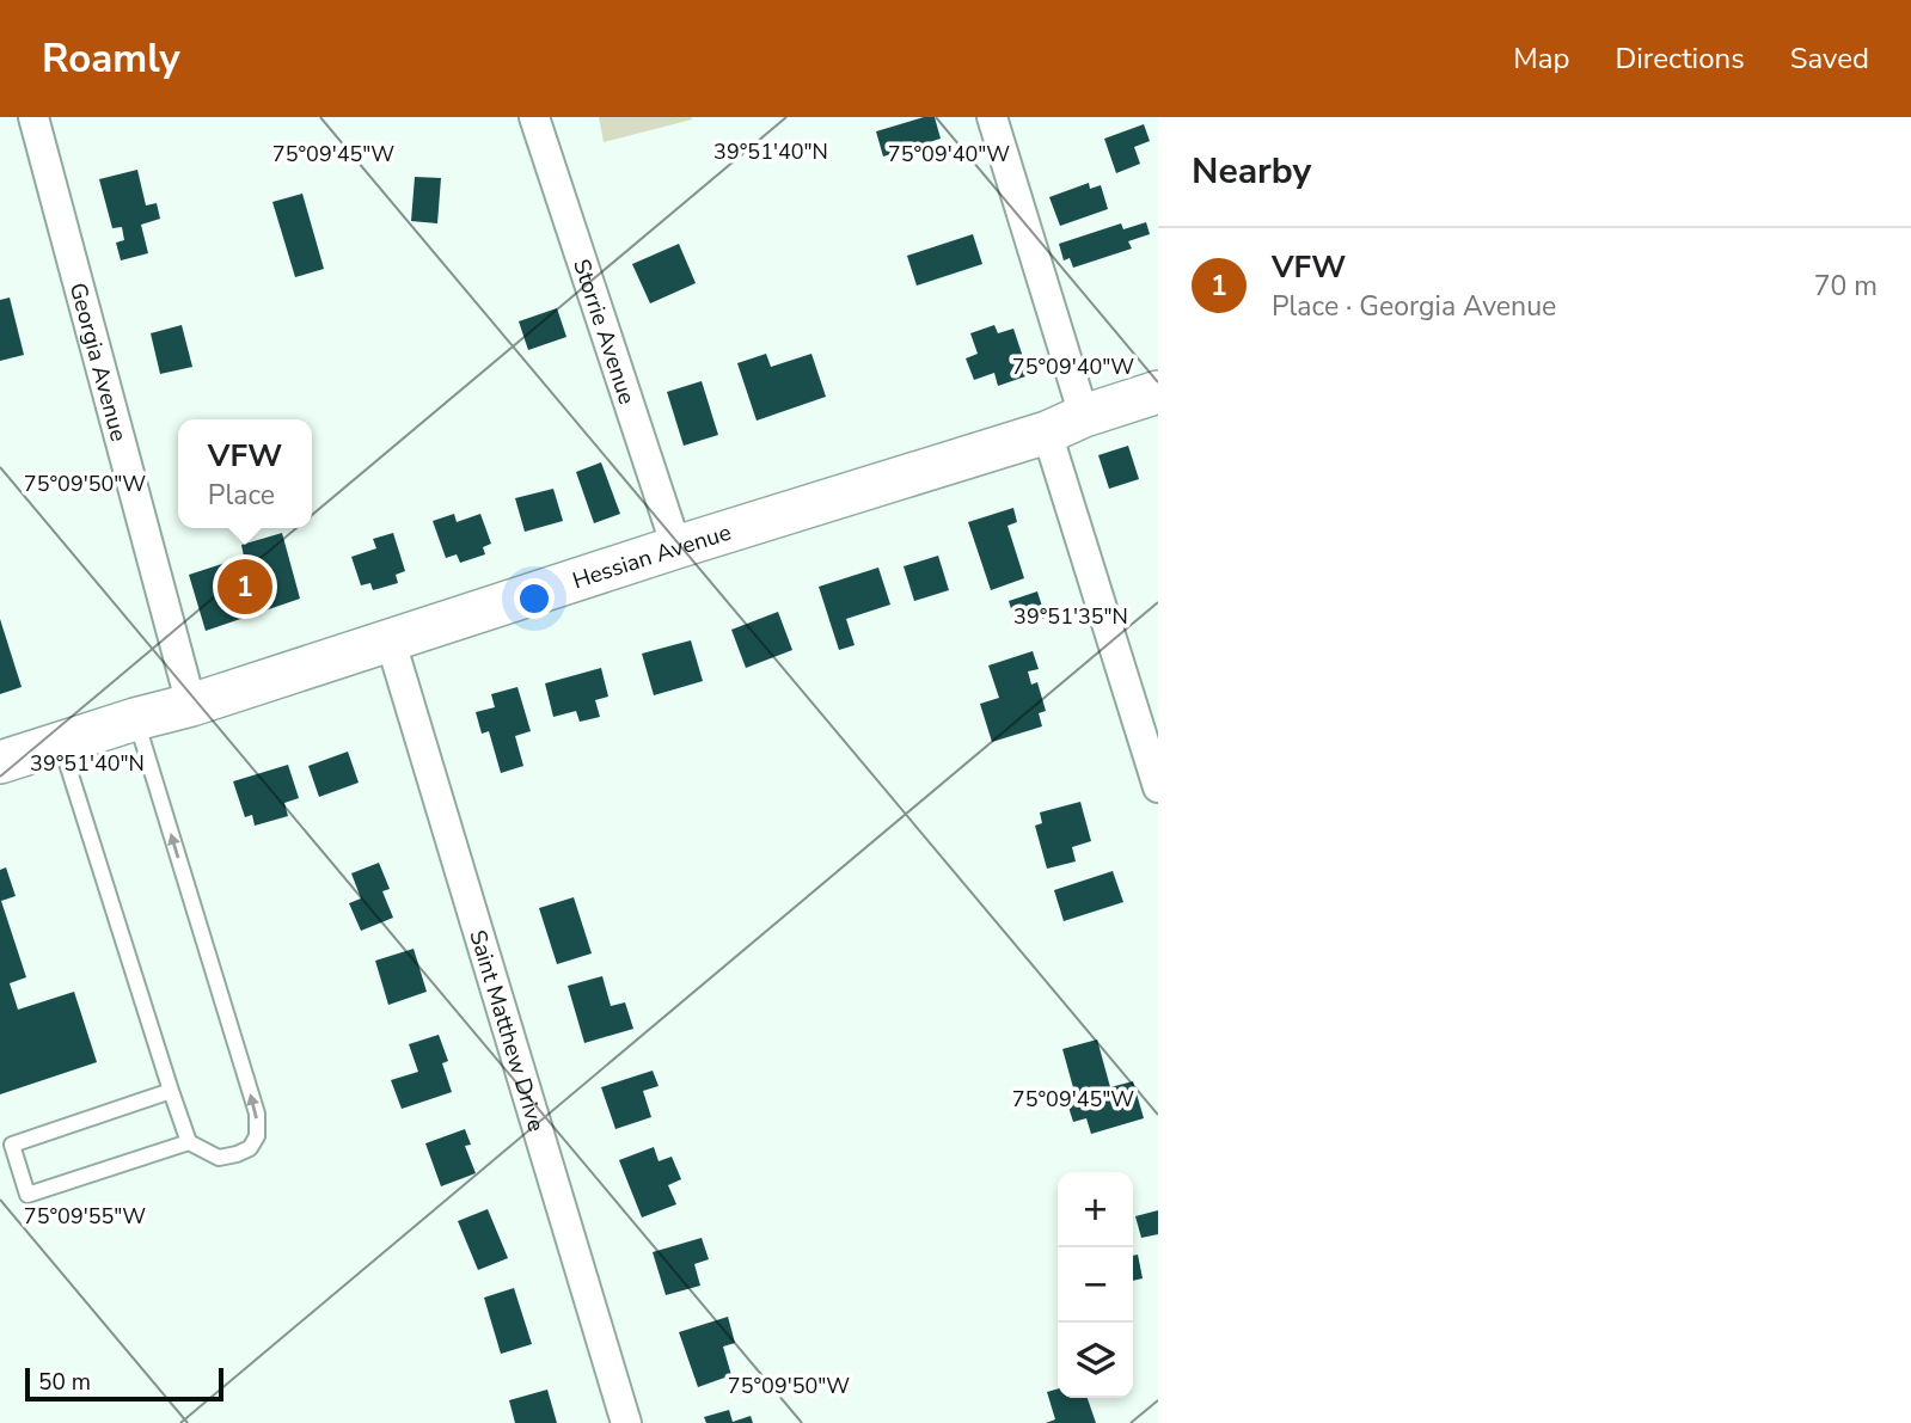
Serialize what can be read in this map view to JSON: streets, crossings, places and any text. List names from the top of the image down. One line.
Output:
{"streets":{"main road":["Hessian Avenue"],"street":["Storrie Avenue","Georgia Avenue","Saint Matthew Drive"]},"crossings":[["Storrie Avenue","Hessian Avenue"],["Georgia Avenue","Hessian Avenue"],["Hessian Avenue","Saint Matthew Drive"]],"scale_bar":"50 m","page":{"header":"Roamly","nav":["Map","Directions","Saved"],"heading":"Nearby","list":[{"mark":"1","name":"VFW","note":"Place · Georgia Avenue","value":"70 m"}],"popup":["VFW","Place"],"pins":"1","map_buttons":["+","−"],"scale":"50 m"},"coordinates":["39°51'40\"N","75°09'45\"W","75°09'40\"W","75°09'50\"W","39°51'35\"N","75°09'55\"W"]}
